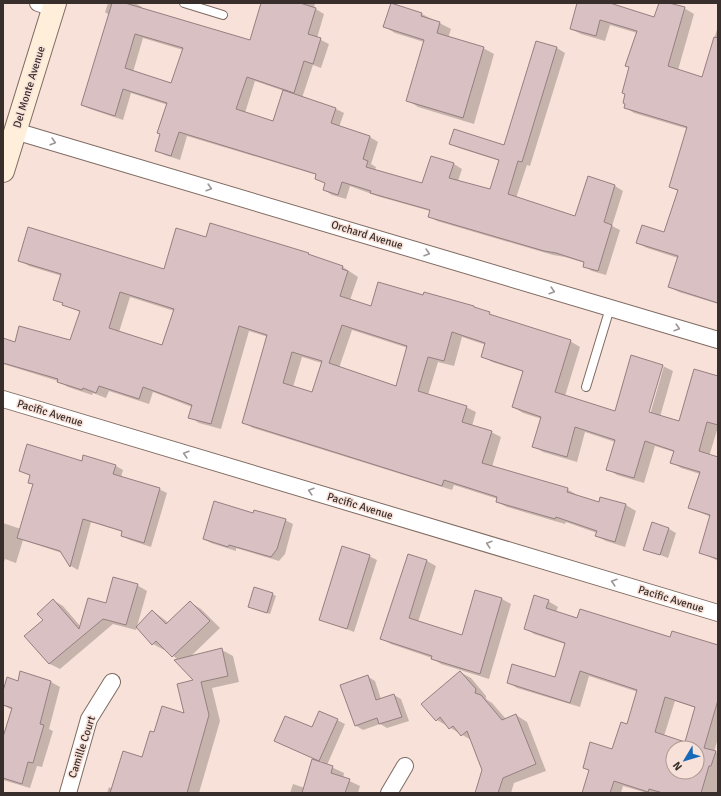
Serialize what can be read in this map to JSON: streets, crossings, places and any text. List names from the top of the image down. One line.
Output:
{"streets":{"street":["Del Monte Avenue","Orchard Avenue","Pacific Avenue","Camille Court"]},"crossings":[["Del Monte Avenue","Orchard Avenue"]],"one_way":["Orchard Avenue","Pacific Avenue"],"north":"bottom left"}
